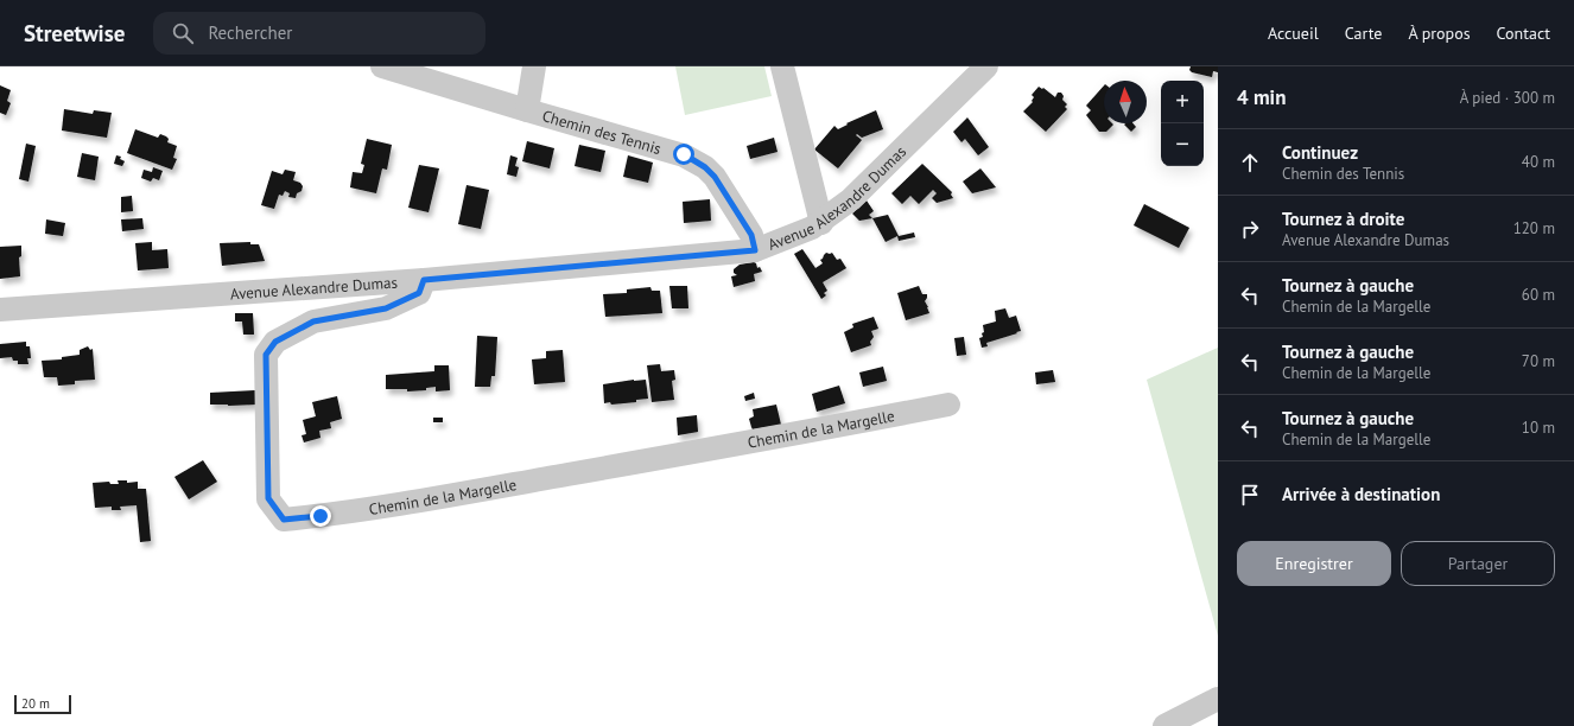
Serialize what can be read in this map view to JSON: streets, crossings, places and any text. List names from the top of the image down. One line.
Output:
{"streets":{"street":["Chemin des Tennis","Avenue Alexandre Dumas","Chemin de la Margelle"]},"crossings":[["Chemin des Tennis","Avenue Alexandre Dumas"],["Avenue Alexandre Dumas","Chemin de la Margelle"]],"scale_bar":"20 m","north":"top","page":{"header":"Streetwise","search":"Rechercher","nav":["Accueil","Carte","À propos","Contact"],"heading":["4 min","À pied · 300 m"],"map_buttons":["+","−"],"list":[["Continuez","Chemin des Tennis","40 m"],["Tournez à droite","Avenue Alexandre Dumas","120 m"],["Tournez à gauche","Chemin de la Margelle","60 m"],["Tournez à gauche","Chemin de la Margelle","70 m"],["Tournez à gauche","Chemin de la Margelle","10 m"],"Arrivée à destination"],"buttons":["Enregistrer","Partager"],"scale":"20 m"}}
